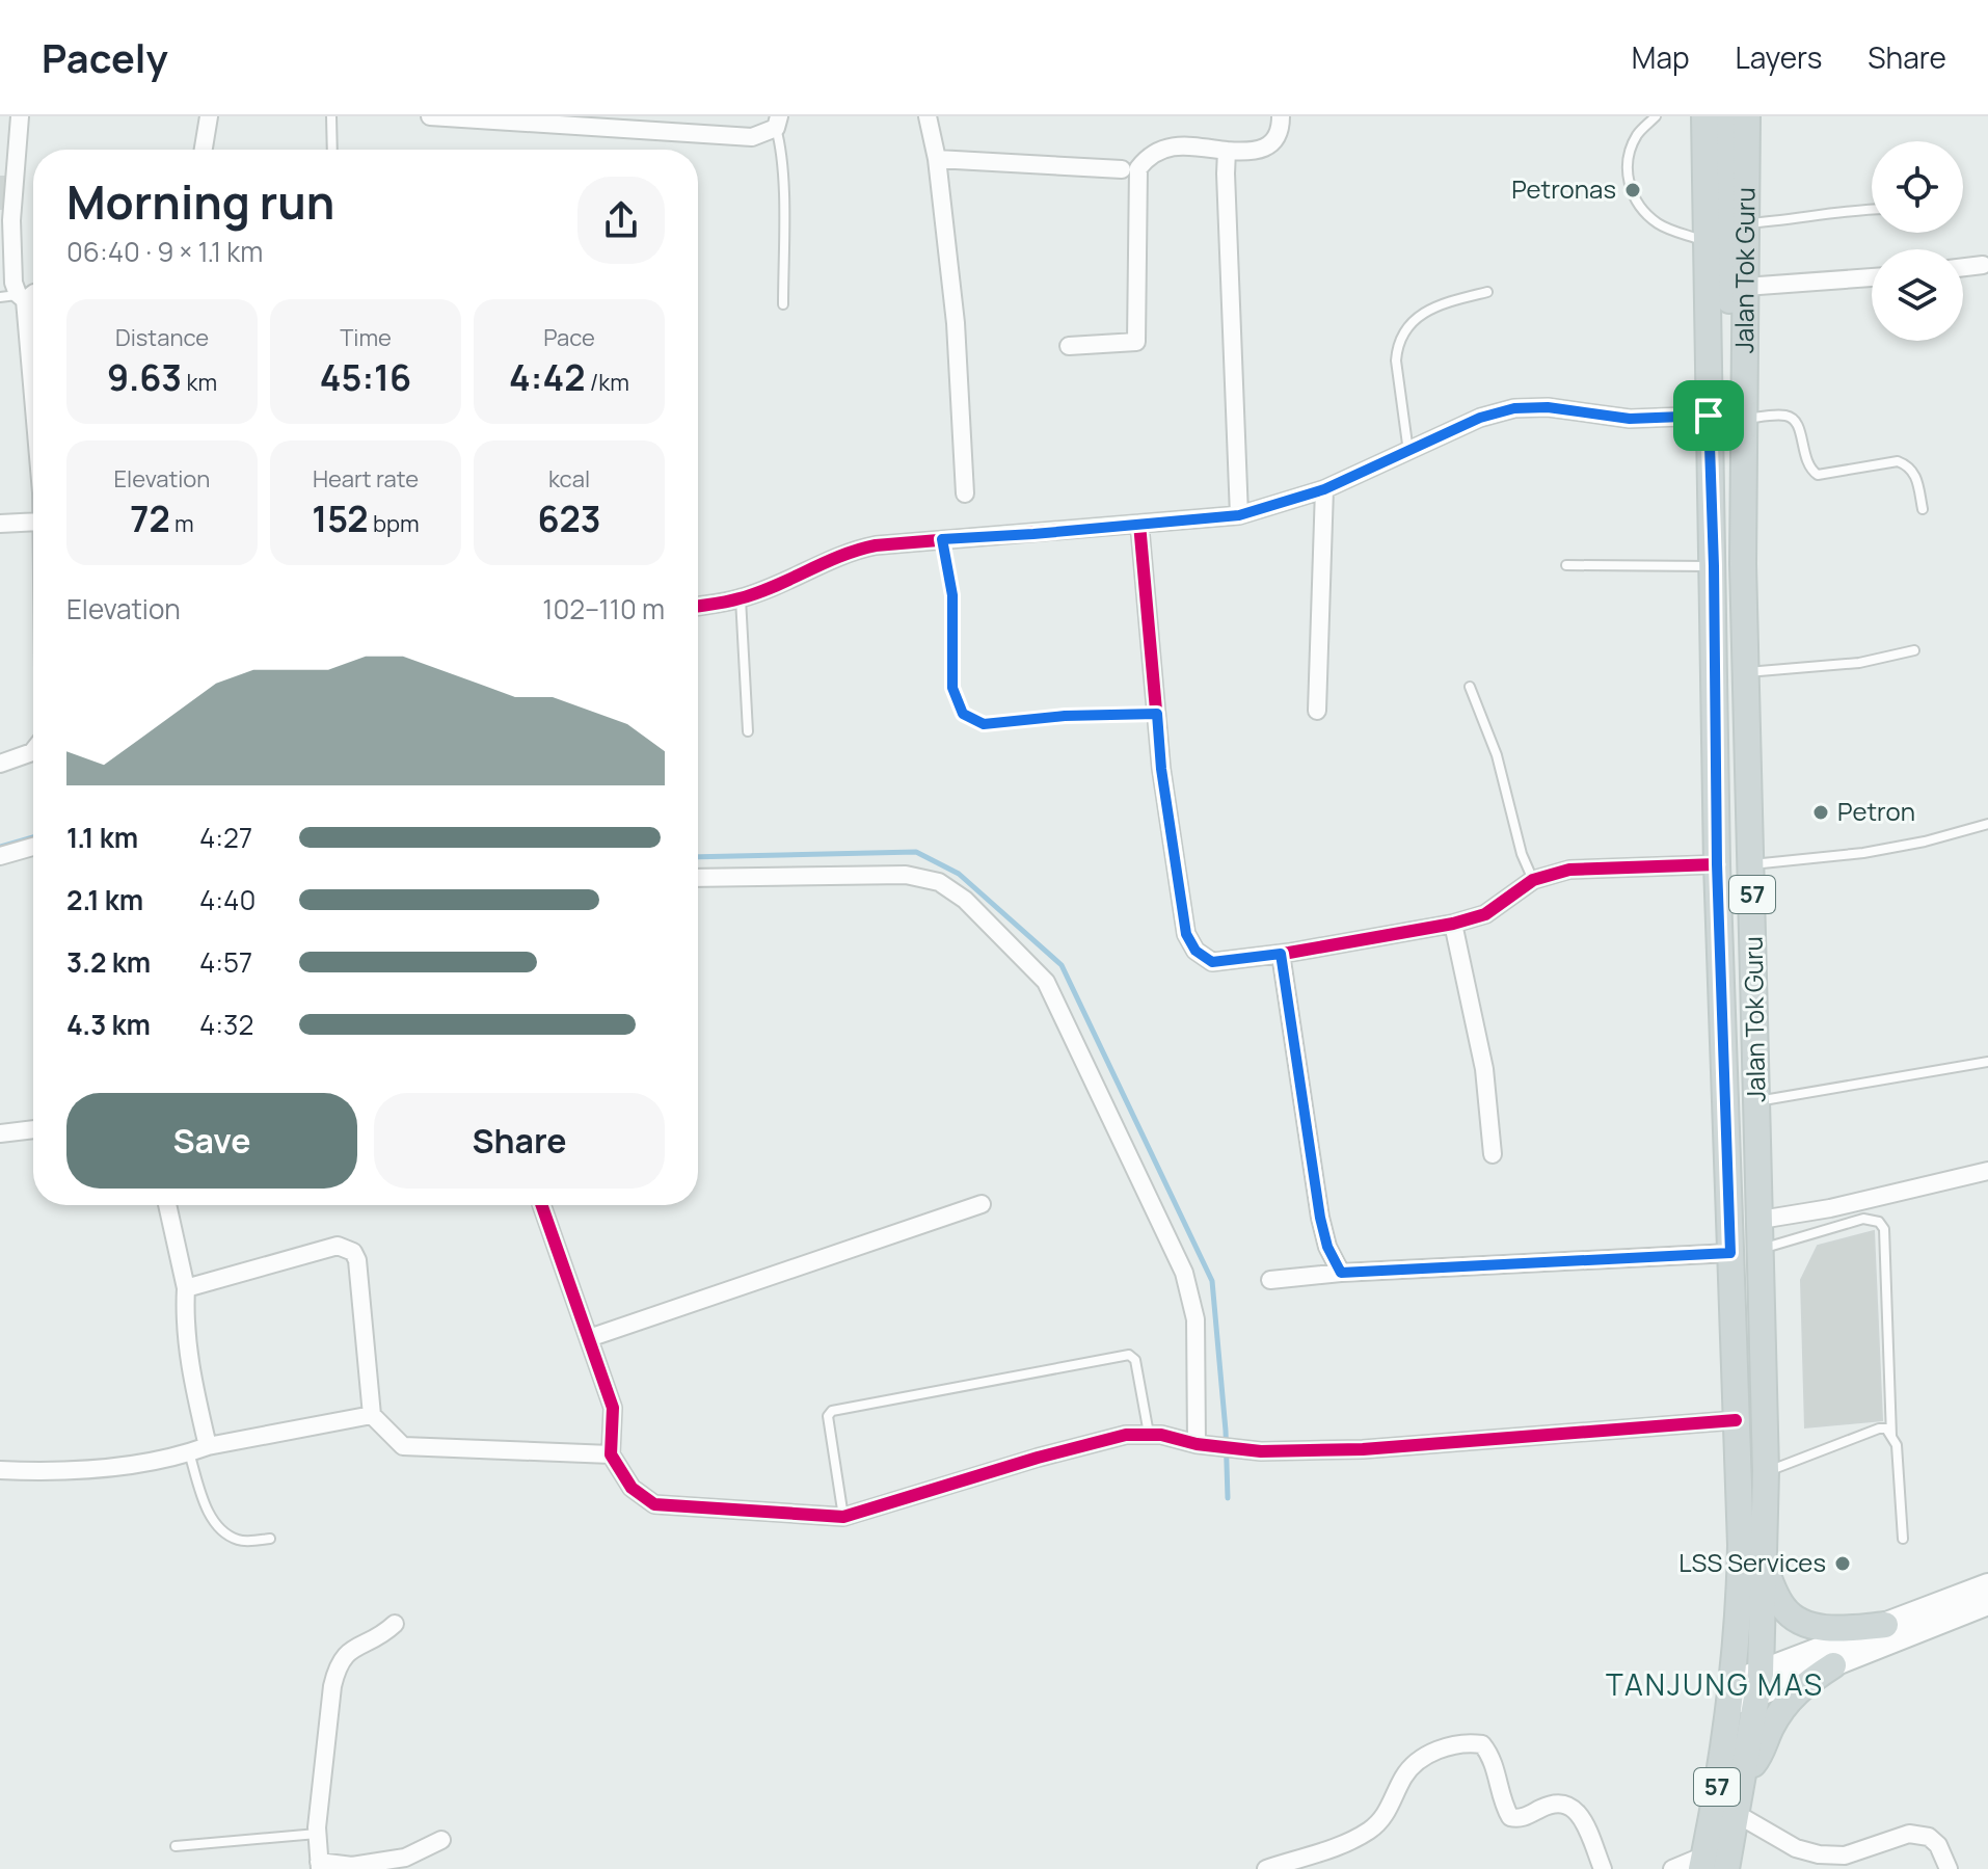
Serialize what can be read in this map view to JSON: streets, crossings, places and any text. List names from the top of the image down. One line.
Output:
{"streets":{"main road":["Jalan Tok Guru","57"]},"districts":["TANJUNG MAS"],"places":["Petronas","Petron","LSS Services"],"page":{"header":"Pacely","nav":["Map","Layers","Share"],"heading":["Morning run","06:40 · 9 × 1.1 km"],"stats":[["Distance","9.63 km"],["Time","45:16"],["Pace","4:42 /km"],["Elevation","72 m"],["Heart rate","152 bpm"],["kcal","623"]],"chart":["Elevation","102–110 m"],"list":[{"name":"1.1 km","note":"4:27"},{"name":"2.1 km","note":"4:40"},{"name":"3.2 km","note":"4:57"},{"name":"4.3 km","note":"4:32"}],"buttons":["Save","Share"]}}
